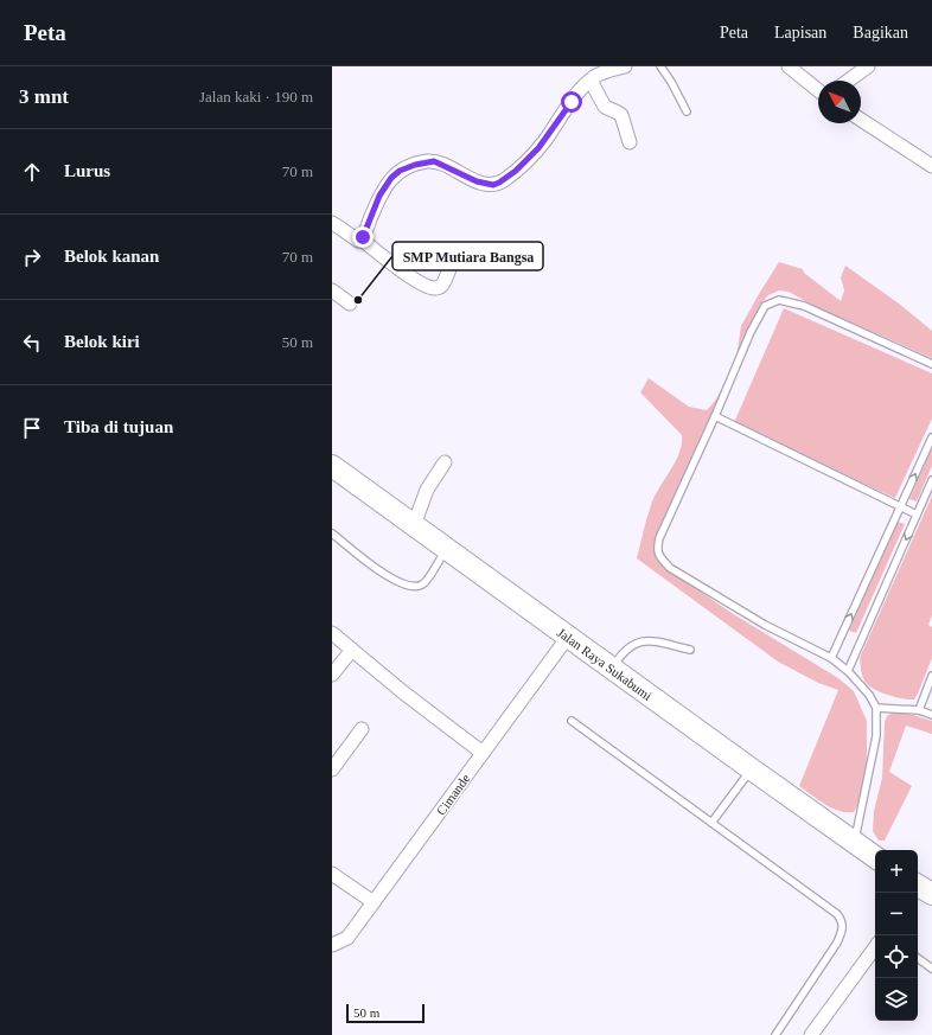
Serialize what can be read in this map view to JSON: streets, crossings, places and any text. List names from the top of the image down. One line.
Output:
{"streets":{"highway":["Jalan Raya Sukabumi"],"street":["Cimande"]},"crossings":[["Jalan Raya Sukabumi","Cimande"]],"places":["SMP Mutiara Bangsa"],"scale_bar":"50 m","north":"top left","page":{"header":"Peta","nav":["Peta","Lapisan","Bagikan"],"heading":["3 mnt","Jalan kaki · 190 m"],"list":[["Lurus","70 m"],["Belok kanan","70 m"],["Belok kiri","50 m"],"Tiba di tujuan"],"map_buttons":["+","−"],"scale":"50 m"}}
